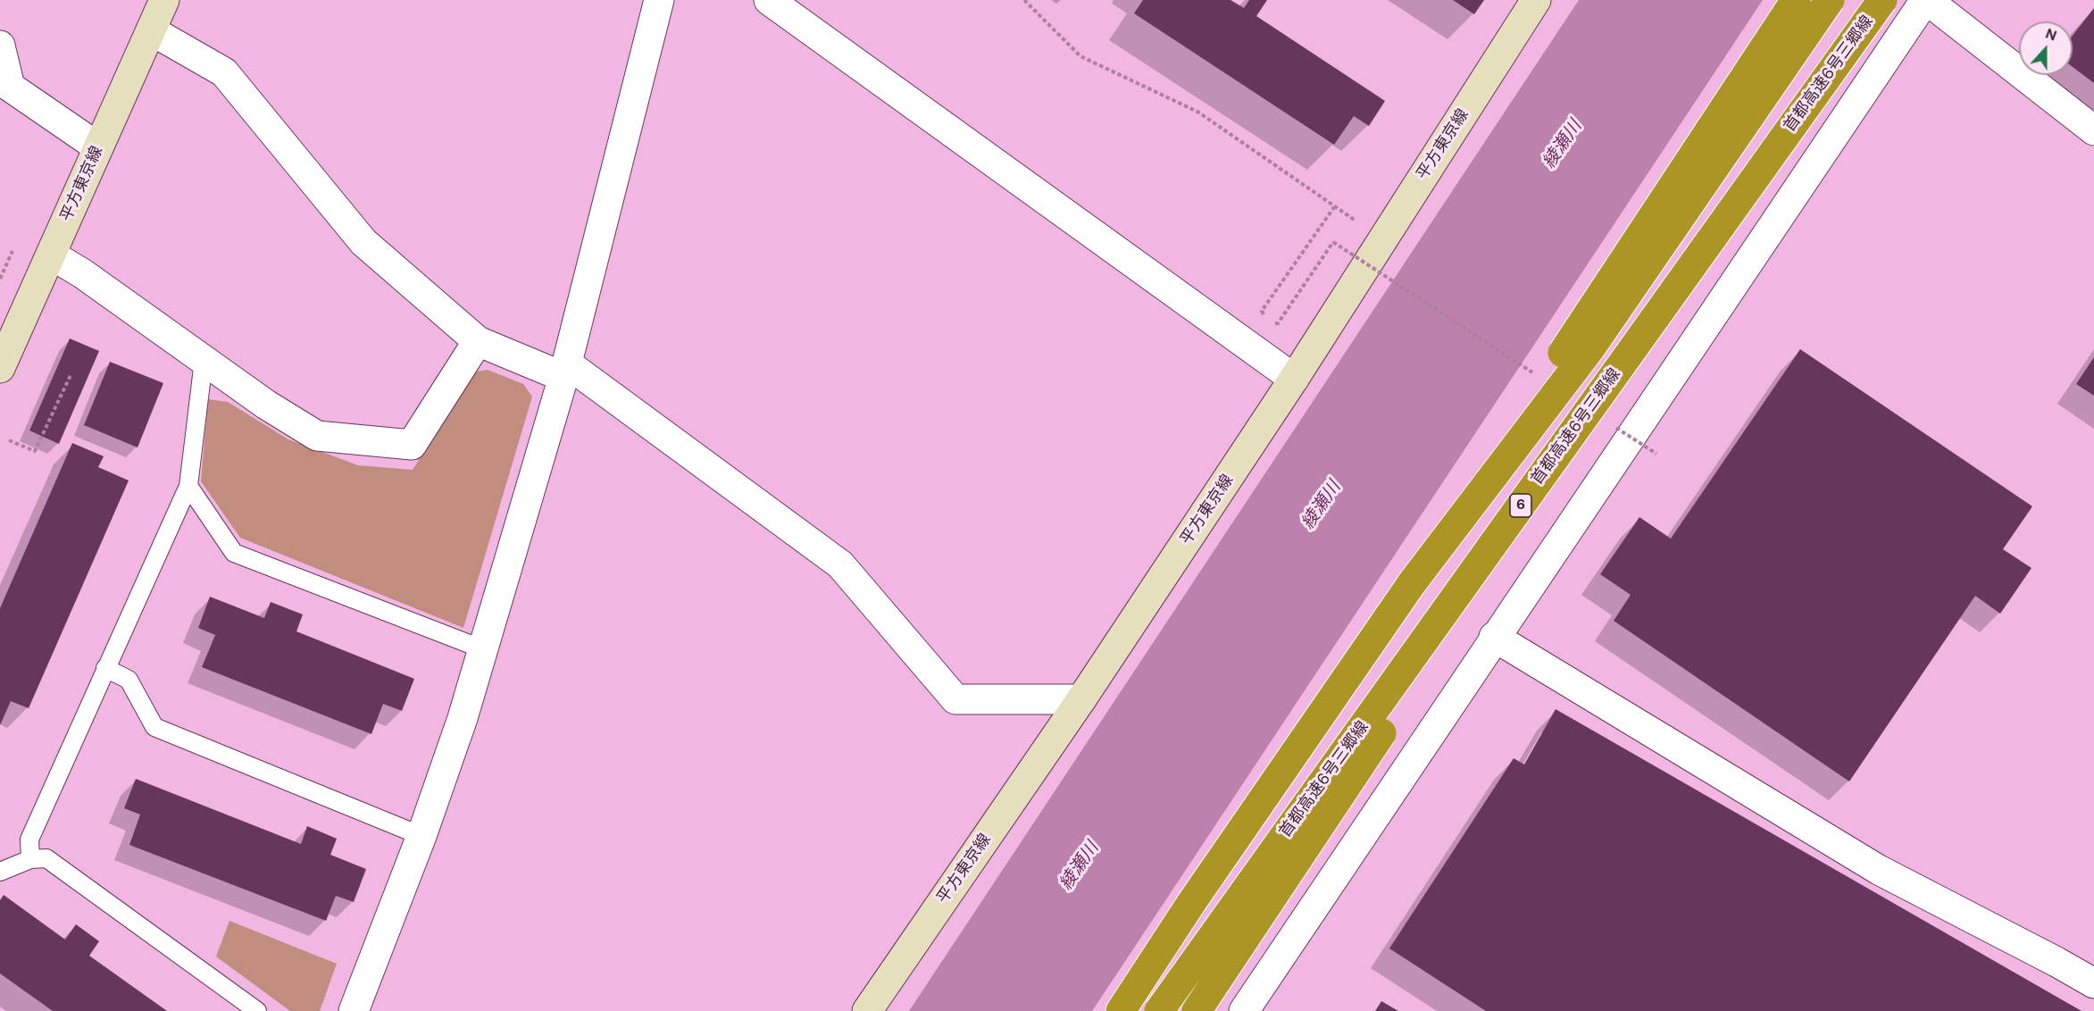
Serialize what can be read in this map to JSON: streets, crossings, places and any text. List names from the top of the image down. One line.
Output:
{"streets":{"highway":["首都高速6号三郷線","6"],"main road":["平方東京線"]},"water":["綾瀬川"],"north":"top"}
